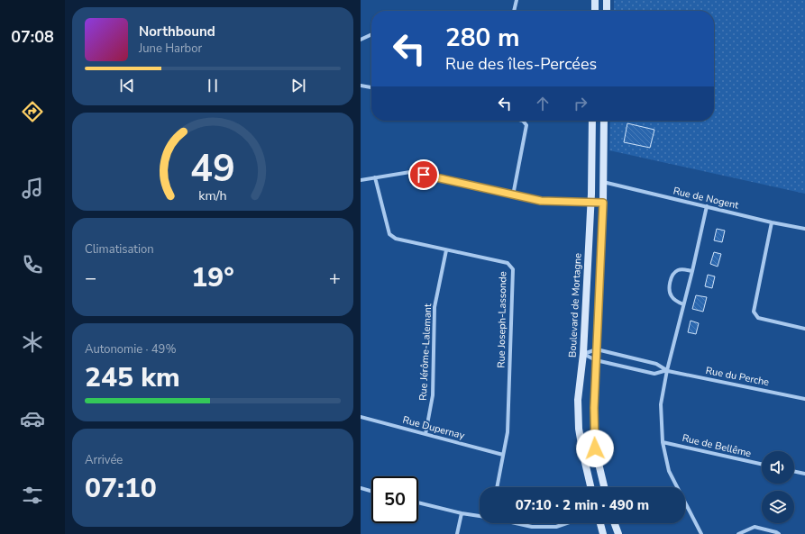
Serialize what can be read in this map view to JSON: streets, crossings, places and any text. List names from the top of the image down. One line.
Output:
{"streets":{"main road":["Boulevard de Mortagne"],"street":["Rue de Nogent","Rue Joseph-Lassonde","Rue Jérôme-Lalemant","Rue du Perche","Rue Dupernay","Rue de Bellême"]},"crossings":[["Boulevard de Mortagne","Rue du Perche"],["Rue Joseph-Lassonde","Rue Jérôme-Lalemant"],["Rue Joseph-Lassonde","Rue Dupernay"],["Rue Jérôme-Lalemant","Rue Dupernay"]],"page":{"tabs":"07:08","turn":["280 m","Rue des îles-Percées"],"song":["Northbound","June Harbor"],"tile":["Climatisation",["Autonomie · 49%","245 km"],["Arrivée","07:10"]],"heat":["−","19°","+"],"limit":"50","trip":"07:10 · 2 min · 490 m","gauge":["49","km/h"]}}
